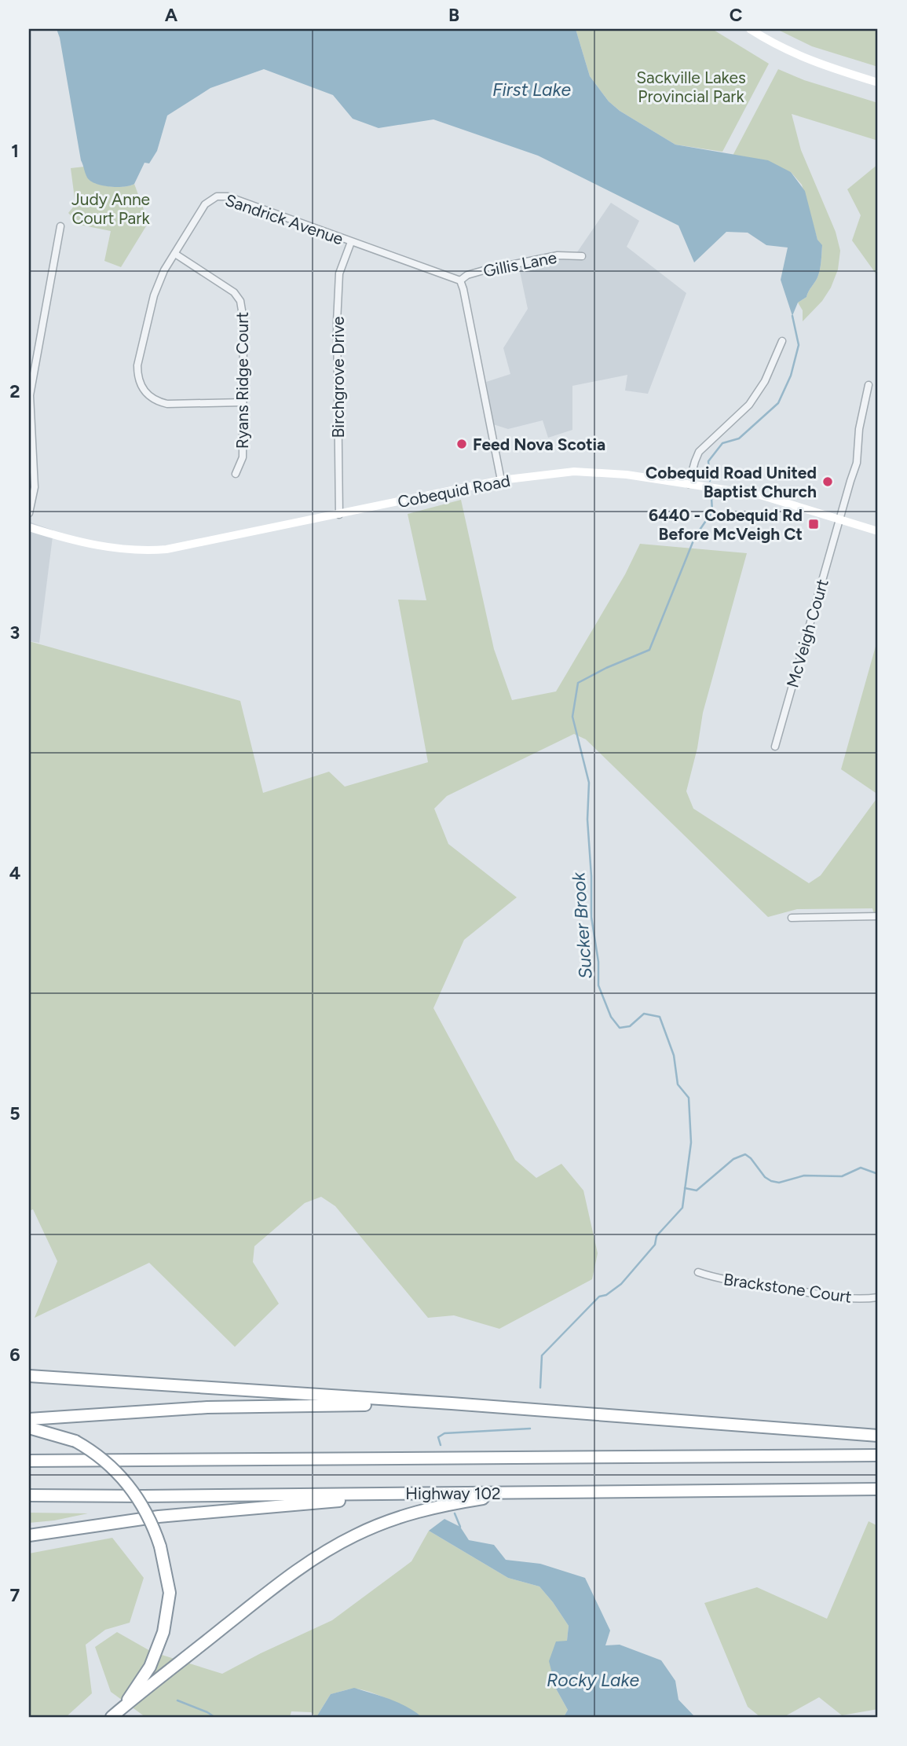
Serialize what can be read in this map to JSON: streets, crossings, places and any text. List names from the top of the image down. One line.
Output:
{"streets":{"highway":["Highway 102"],"main road":["Cobequid Road"],"street":["Sandrick Avenue","Gillis Lane","Birchgrove Drive","Ryans Ridge Court","McVeigh Court","Brackstone Court"]},"crossings":[["Sandrick Avenue","Gillis Lane"],["Sandrick Avenue","Birchgrove Drive"],["Sandrick Avenue","Ryans Ridge Court"],["Birchgrove Drive","Cobequid Road"],["Cobequid Road","McVeigh Court"]],"water":["First Lake","Sucker Brook","Rocky Lake"],"parks":["Sackville Lakes Provincial Park","Judy Anne Court Park"],"places":{"other":["Feed Nova Scotia","Cobequid Road United Baptist Church"],"transit":["6440 - Cobequid Rd Before McVeigh Ct"]},"grid":{"columns":["A","B","C"],"rows":["1","2","3","4","5","6","7"]}}
